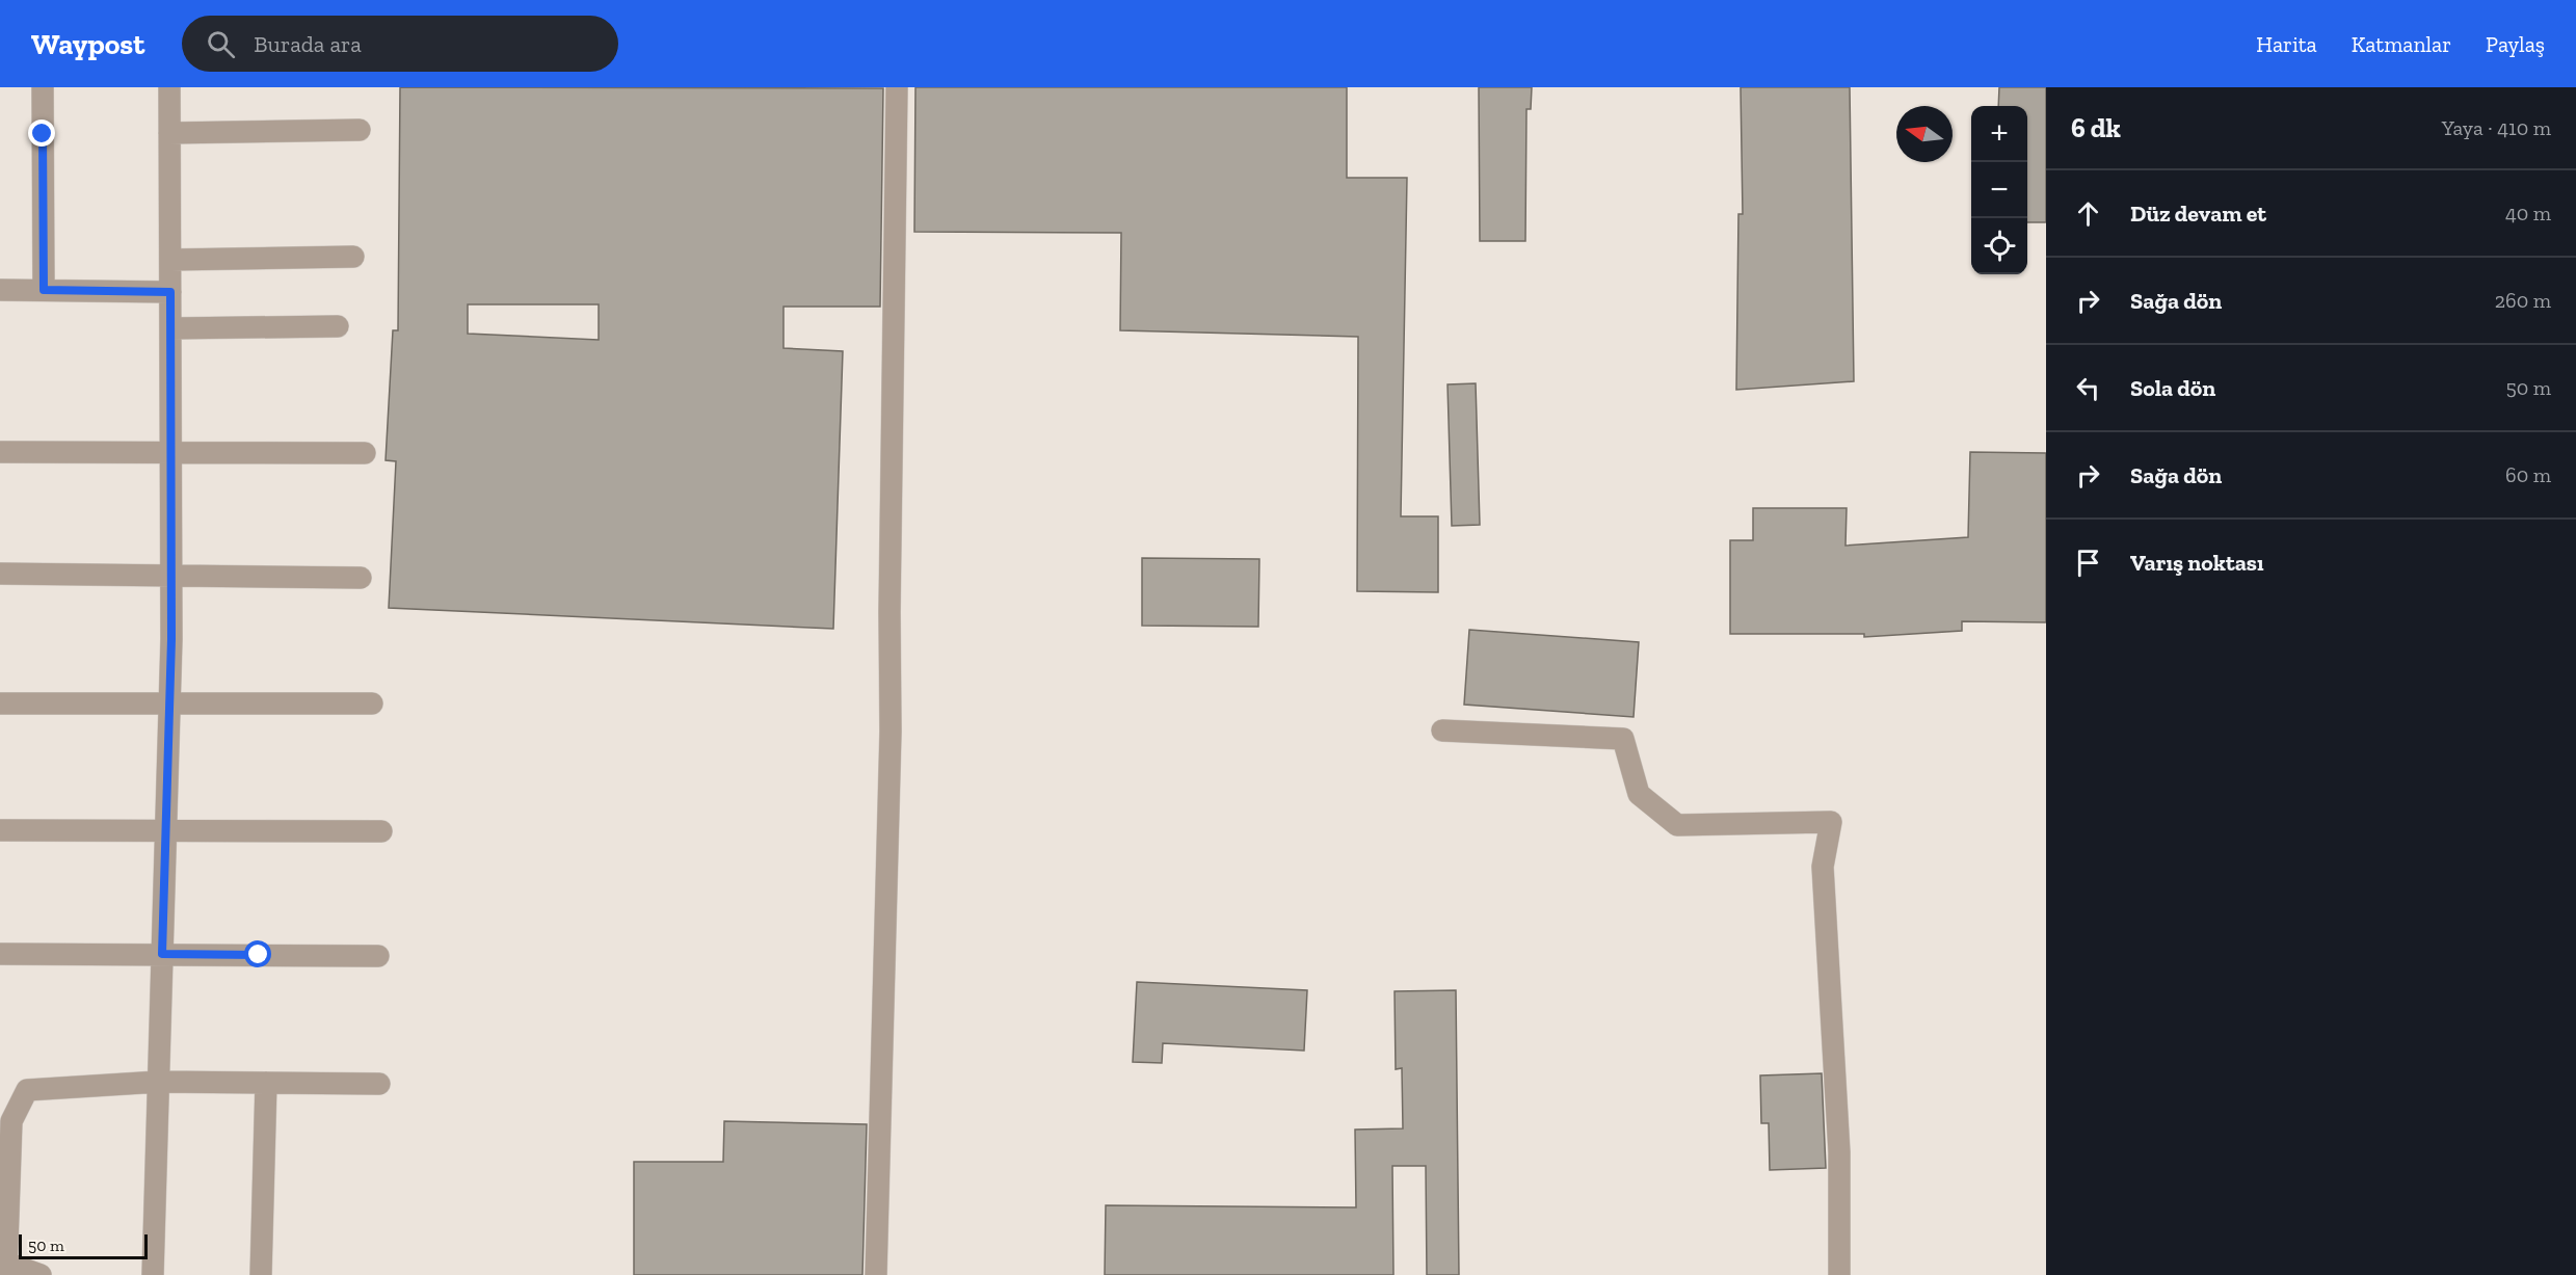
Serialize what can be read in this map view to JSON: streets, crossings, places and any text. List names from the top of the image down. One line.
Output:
{"scale_bar":"50 m","north":"left","page":{"header":"Waypost","search":"Burada ara","nav":["Harita","Katmanlar","Paylaş"],"heading":["6 dk","Yaya · 410 m"],"map_buttons":["+","−"],"list":[["Düz devam et","40 m"],["Sağa dön","260 m"],["Sola dön","50 m"],["Sağa dön","60 m"],"Varış noktası"],"scale":"50 m"}}
